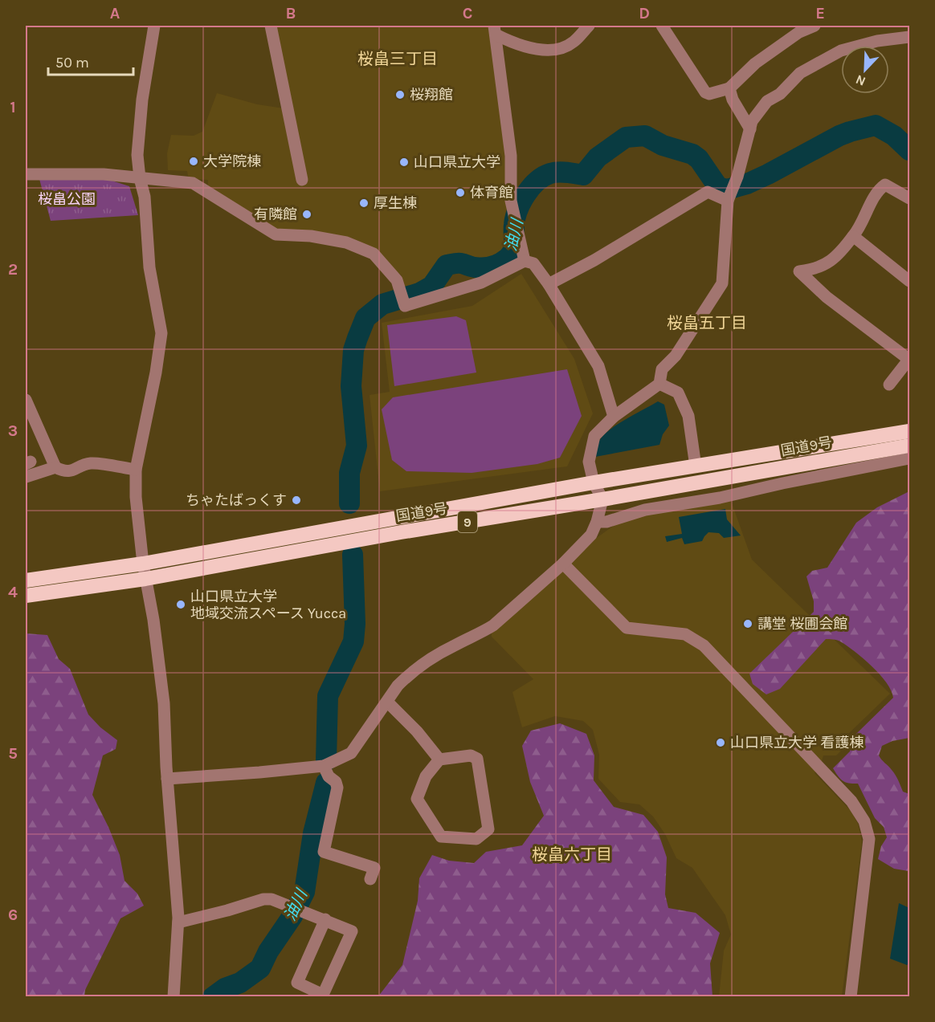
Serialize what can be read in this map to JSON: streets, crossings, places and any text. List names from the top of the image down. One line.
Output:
{"streets":{"highway":["国道9号","9"]},"districts":["桜畠三丁目","桜畠五丁目","桜畠六丁目"],"water":["油川"],"parks":["桜畠公園"],"places":["桜翔館","大学院棟","山口県立大学","体育館","厚生棟","有隣館","ちゃたばっくす","山口県立大学 地域交流スペース Yucca","講堂 桜圃会館","山口県立大学 看護棟"],"scale_bar":"50 m","north":"bottom left","grid":{"columns":["A","B","C","D","E"],"rows":["1","2","3","4","5","6"]}}
